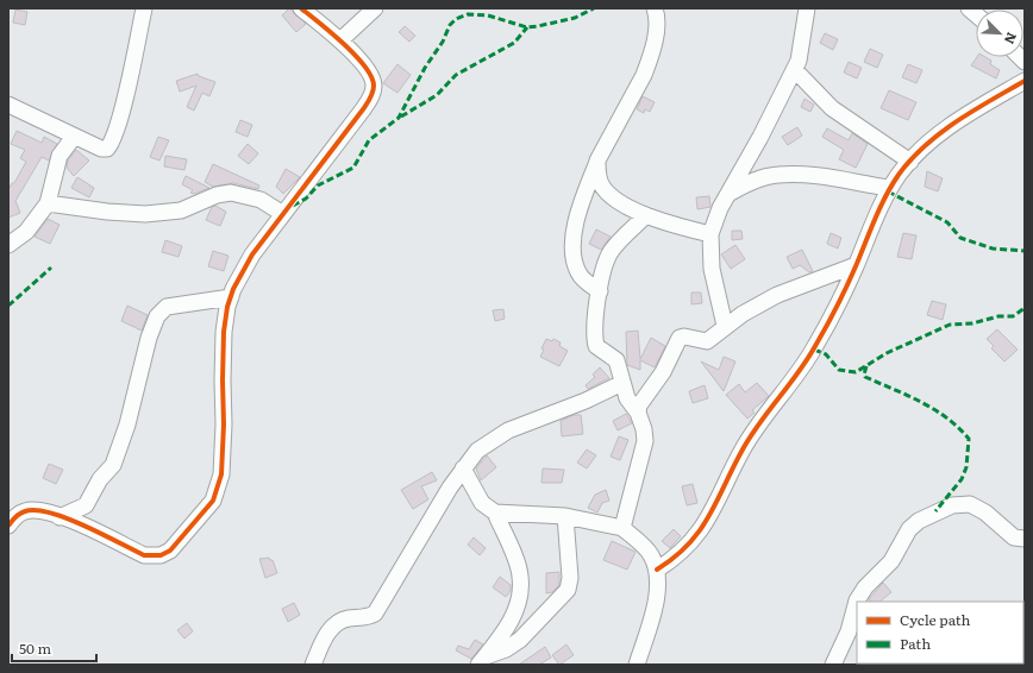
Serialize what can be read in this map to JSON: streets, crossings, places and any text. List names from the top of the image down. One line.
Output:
{"legend":["Cycle path","Path"],"scale_bar":"50 m","north":"bottom right"}
